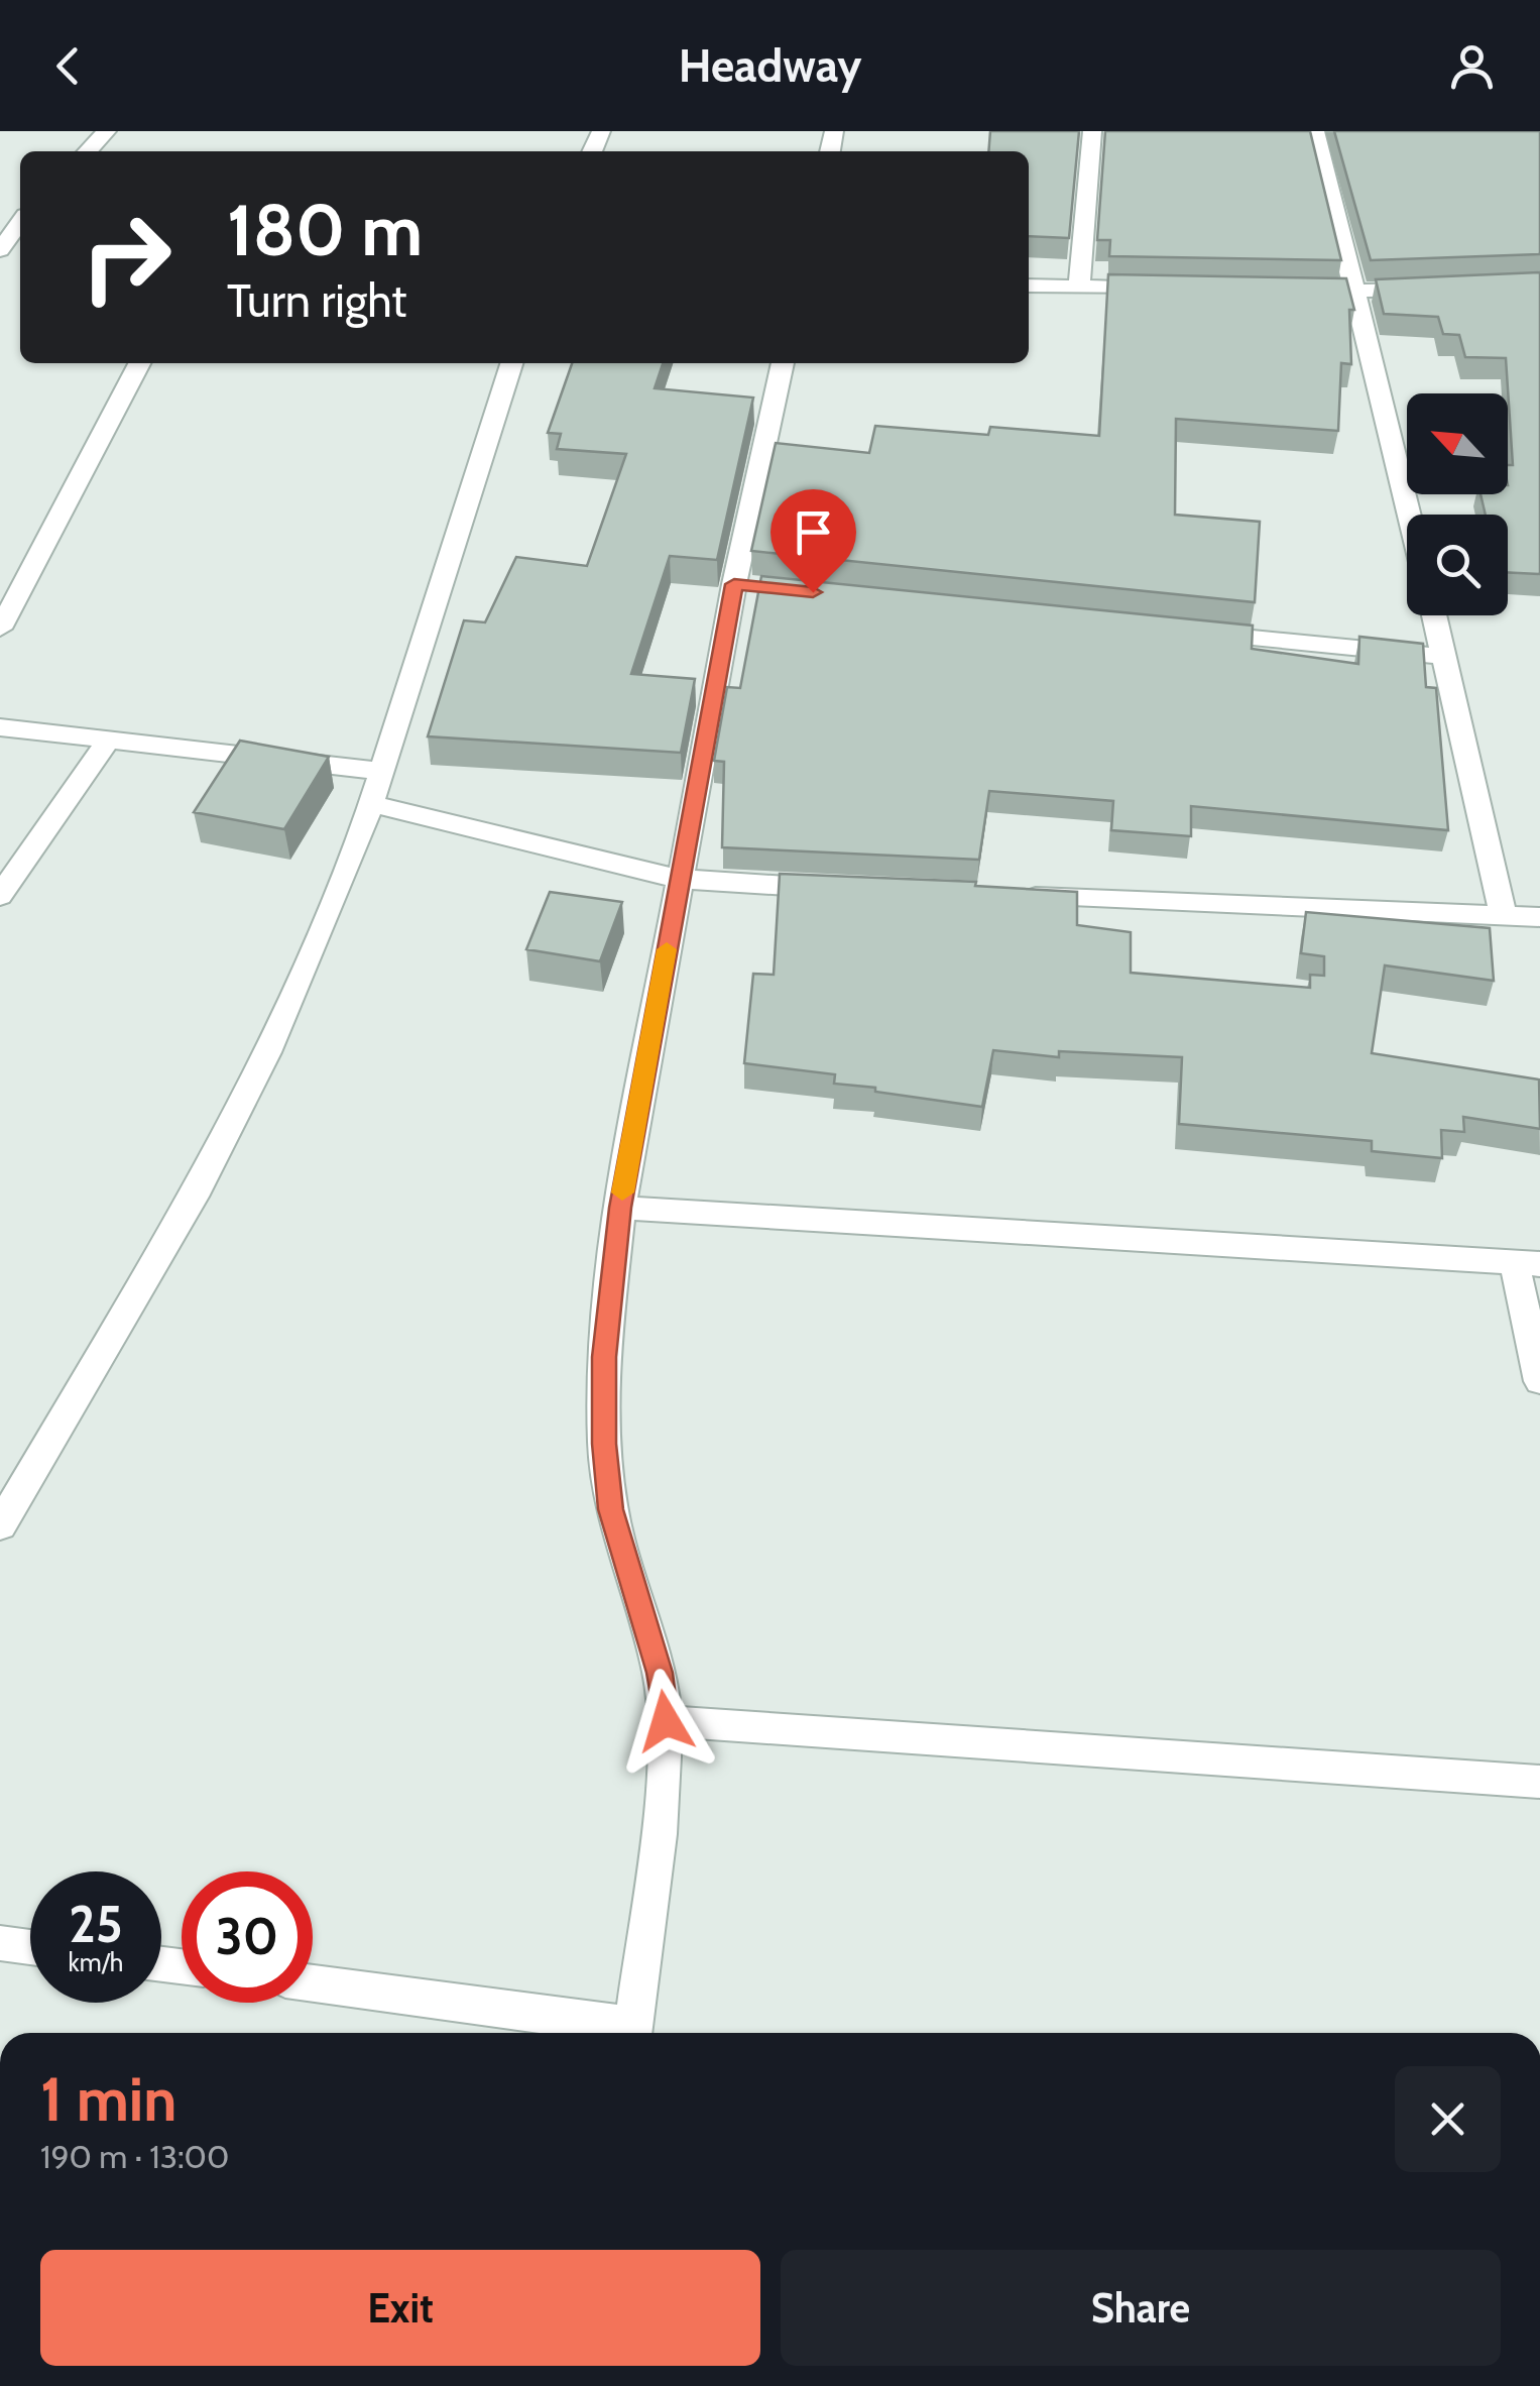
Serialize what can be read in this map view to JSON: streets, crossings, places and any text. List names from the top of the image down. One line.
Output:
{"north":"top left","page":{"header":"Headway","turn":["180 m","Turn right"],"speed":"25 km/h","limit":"30","heading":["1 min","190 m · 13:00"],"buttons":["Exit","Share"]}}
